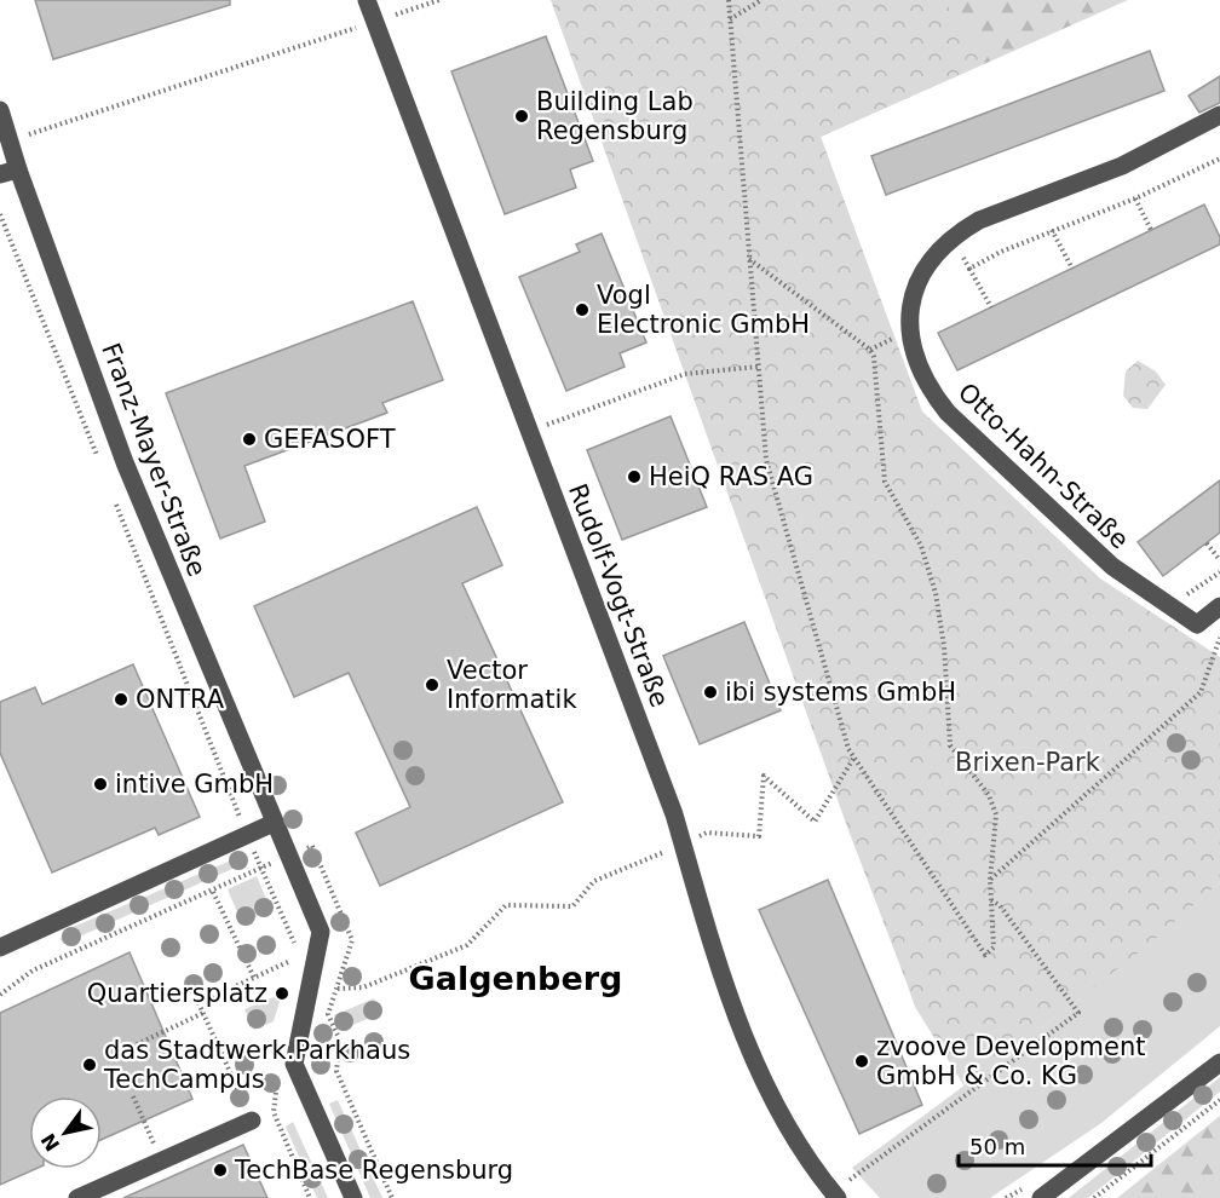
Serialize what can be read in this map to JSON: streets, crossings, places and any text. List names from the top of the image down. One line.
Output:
{"streets":{"street":["Franz-Mayer-Straße","Otto-Hahn-Straße","Rudolf-Vogt-Straße"]},"districts":["Galgenberg"],"parks":["Brixen-Park"],"places":["Building Lab Regensburg","Vogl Electronic GmbH","GEFASOFT","HeiQ RAS AG","Vector Informatik","ibi systems GmbH","ONTRA","intive GmbH","Quartiersplatz","zvoove Development GmbH & Co. KG","das Stadtwerk.Parkhaus TechCampus","TechBase Regensburg"],"scale_bar":"50 m","north":"bottom left"}
